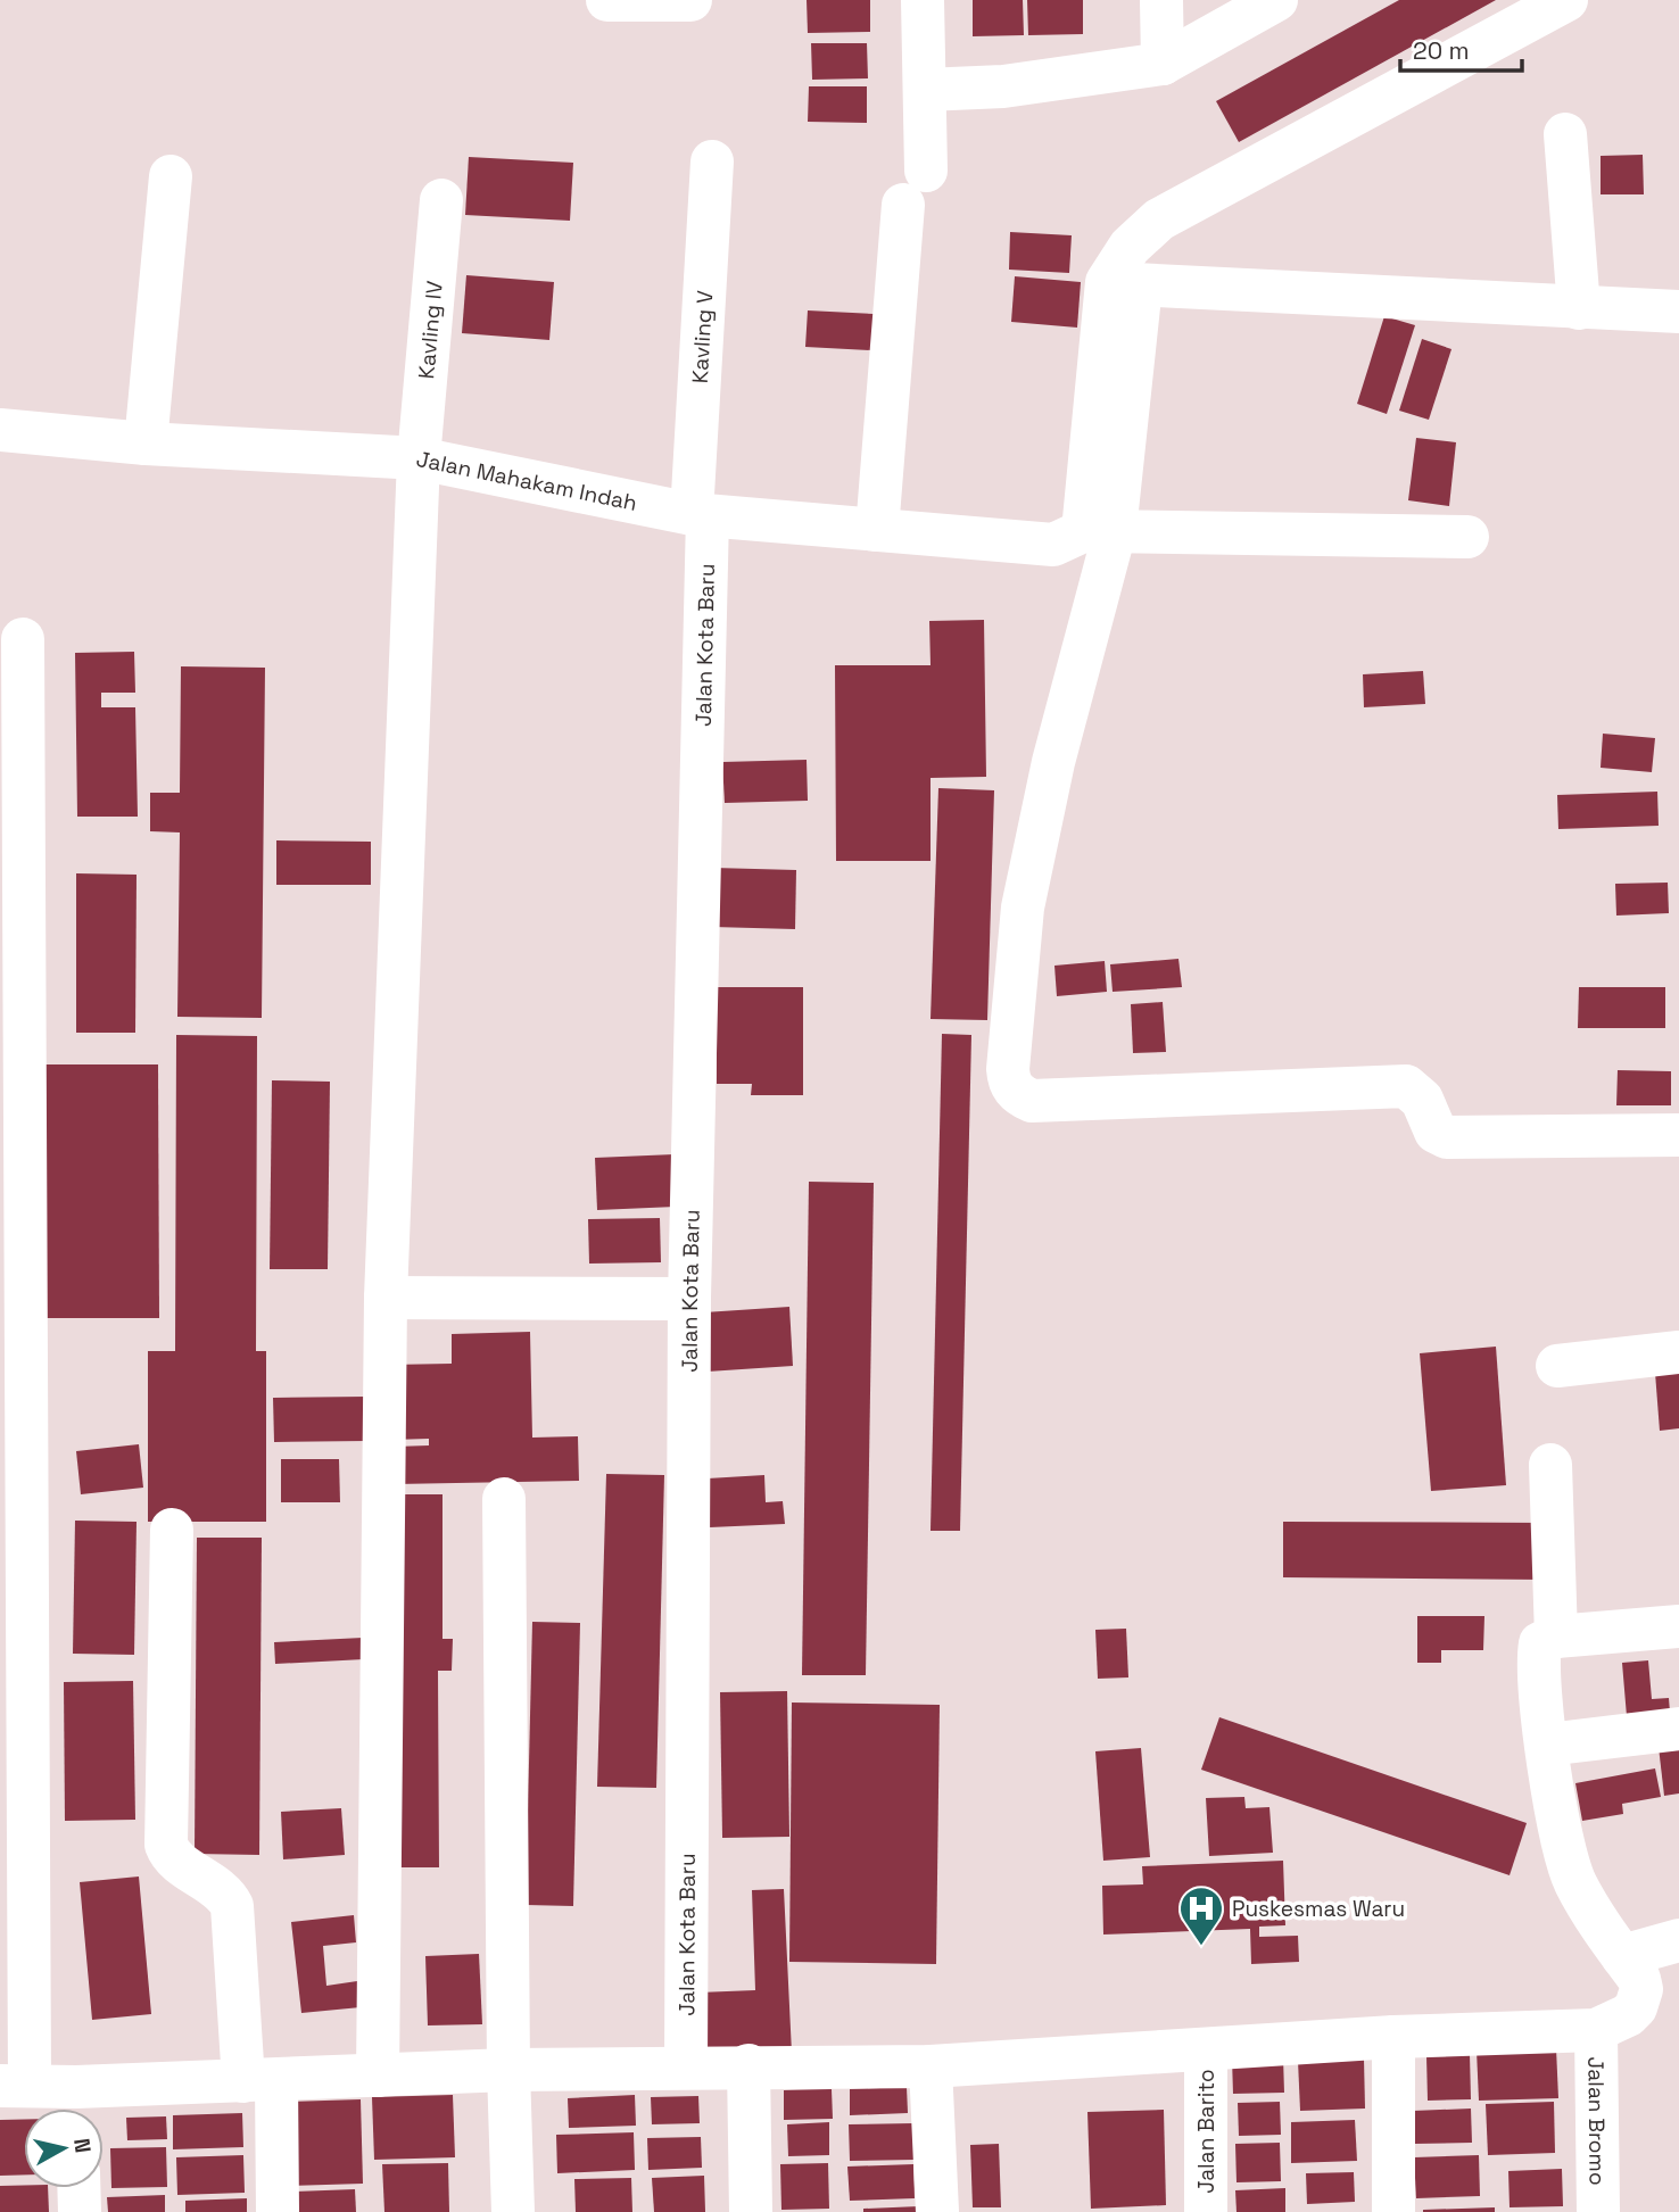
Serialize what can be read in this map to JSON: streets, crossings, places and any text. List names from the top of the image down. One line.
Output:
{"streets":{"street":["Kavling IV","Kavling V","Jalan Mahakam Indah","Jalan Kota Baru","Jalan Bromo","Jalan Barito"]},"crossings":[["Kavling IV","Jalan Mahakam Indah"],["Kavling V","Jalan Mahakam Indah"],["Kavling V","Jalan Kota Baru"],["Jalan Mahakam Indah","Jalan Kota Baru"]],"places":{"hospital":["Puskesmas Waru"]},"scale_bar":"20 m","north":"right"}
